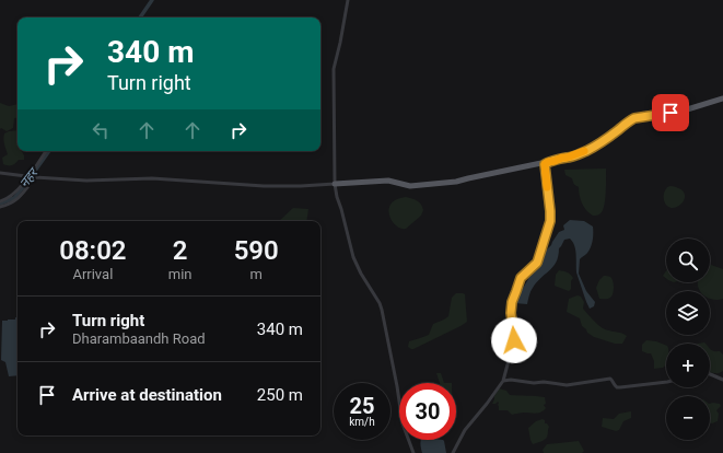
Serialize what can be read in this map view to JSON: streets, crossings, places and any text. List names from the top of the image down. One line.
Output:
{"water":["नहर"],"page":{"turn":["340 m","Turn right"],"eta":["08:02","Arrival","2","min","590","m"],"map_buttons":["+","−"],"list":[{"name":"Turn right","note":"Dharambaandh Road","value":"340 m"},{"name":"Arrive at destination","value":"250 m"}],"speed":"25 km/h","limit":"30"}}
